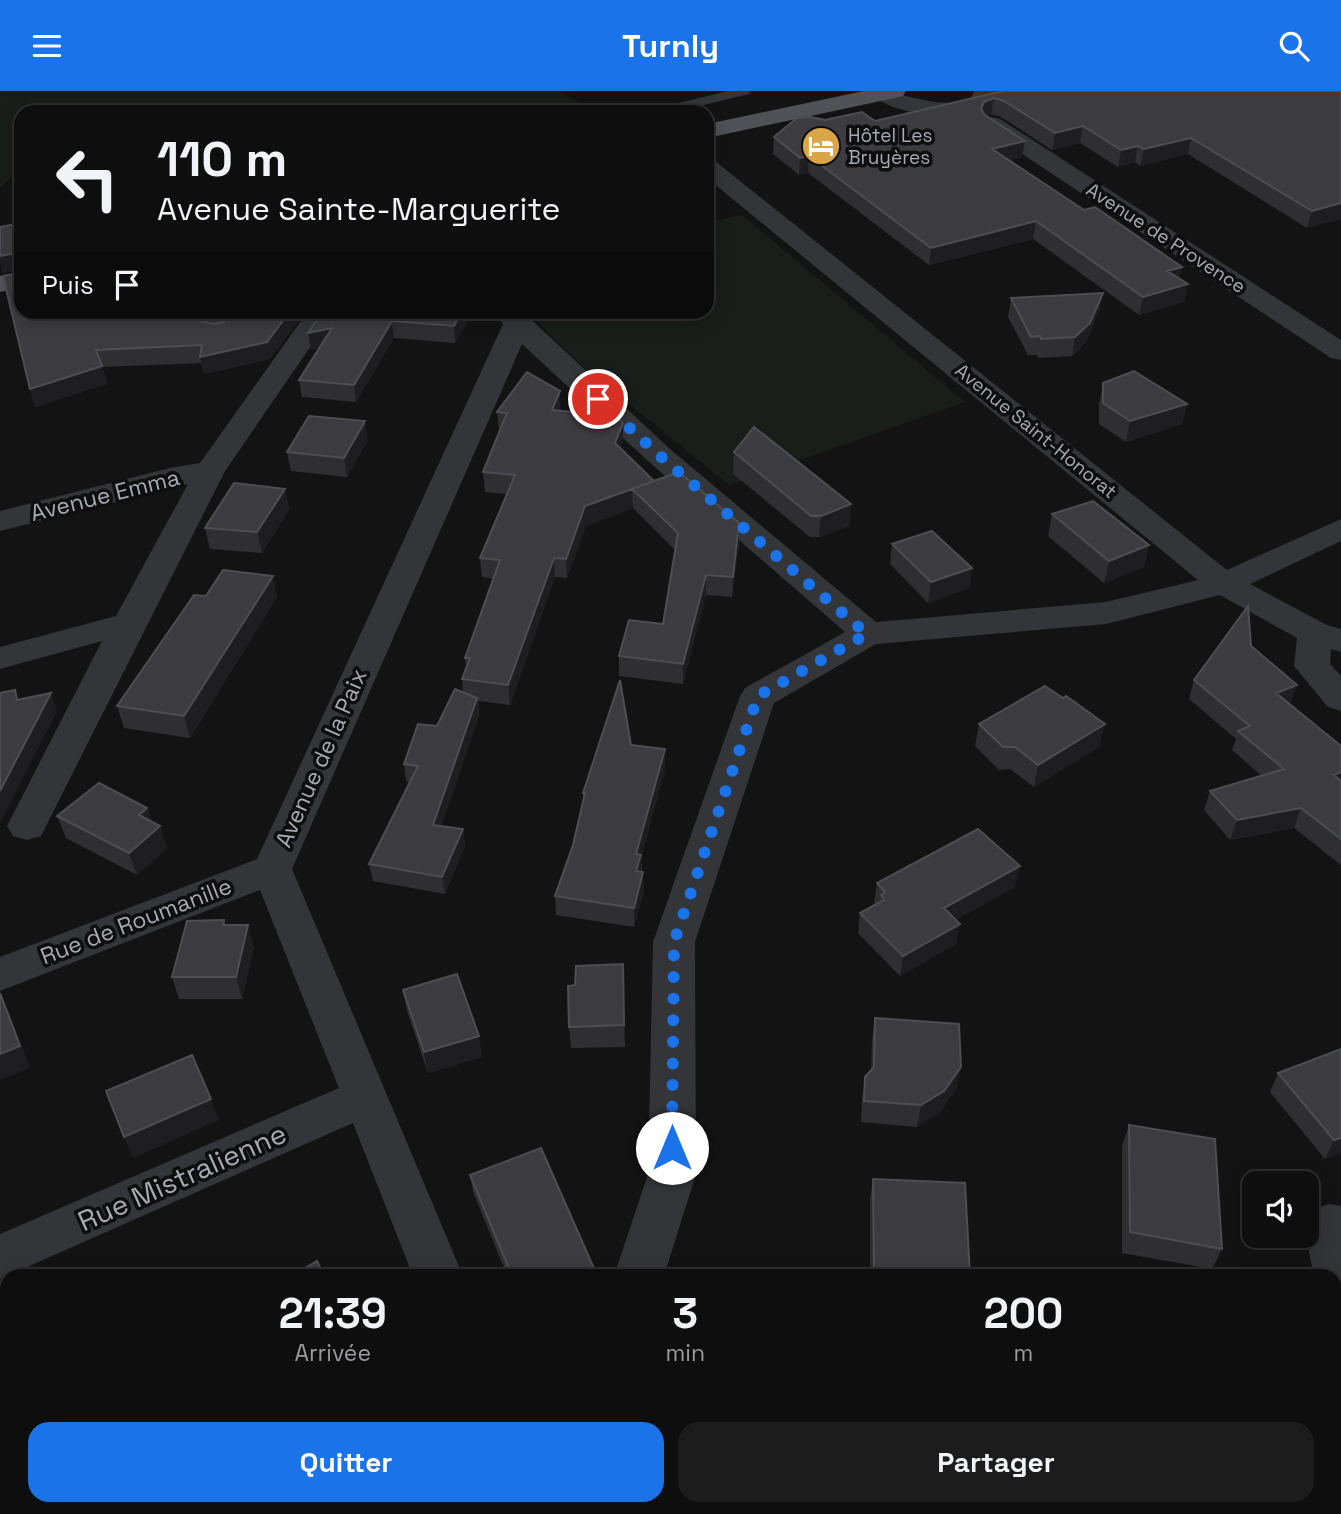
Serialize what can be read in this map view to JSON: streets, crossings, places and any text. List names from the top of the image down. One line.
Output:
{"streets":{"street":["Avenue de Provence","Avenue Saint-Honorat","Avenue Emma","Avenue de la Paix","Rue de Roumanille","Rue Mistralienne"]},"crossings":[["Avenue de la Paix","Rue de Roumanille"],["Avenue de la Paix","Rue Mistralienne"]],"places":{"hotel":["Hôtel Les Bruyères"]},"page":{"header":"Turnly","turn":["110 m","Avenue Sainte-Marguerite"],"then":"Puis","eta":["21:39","Arrivée","3","min","200","m"],"buttons":["Quitter","Partager"]}}
